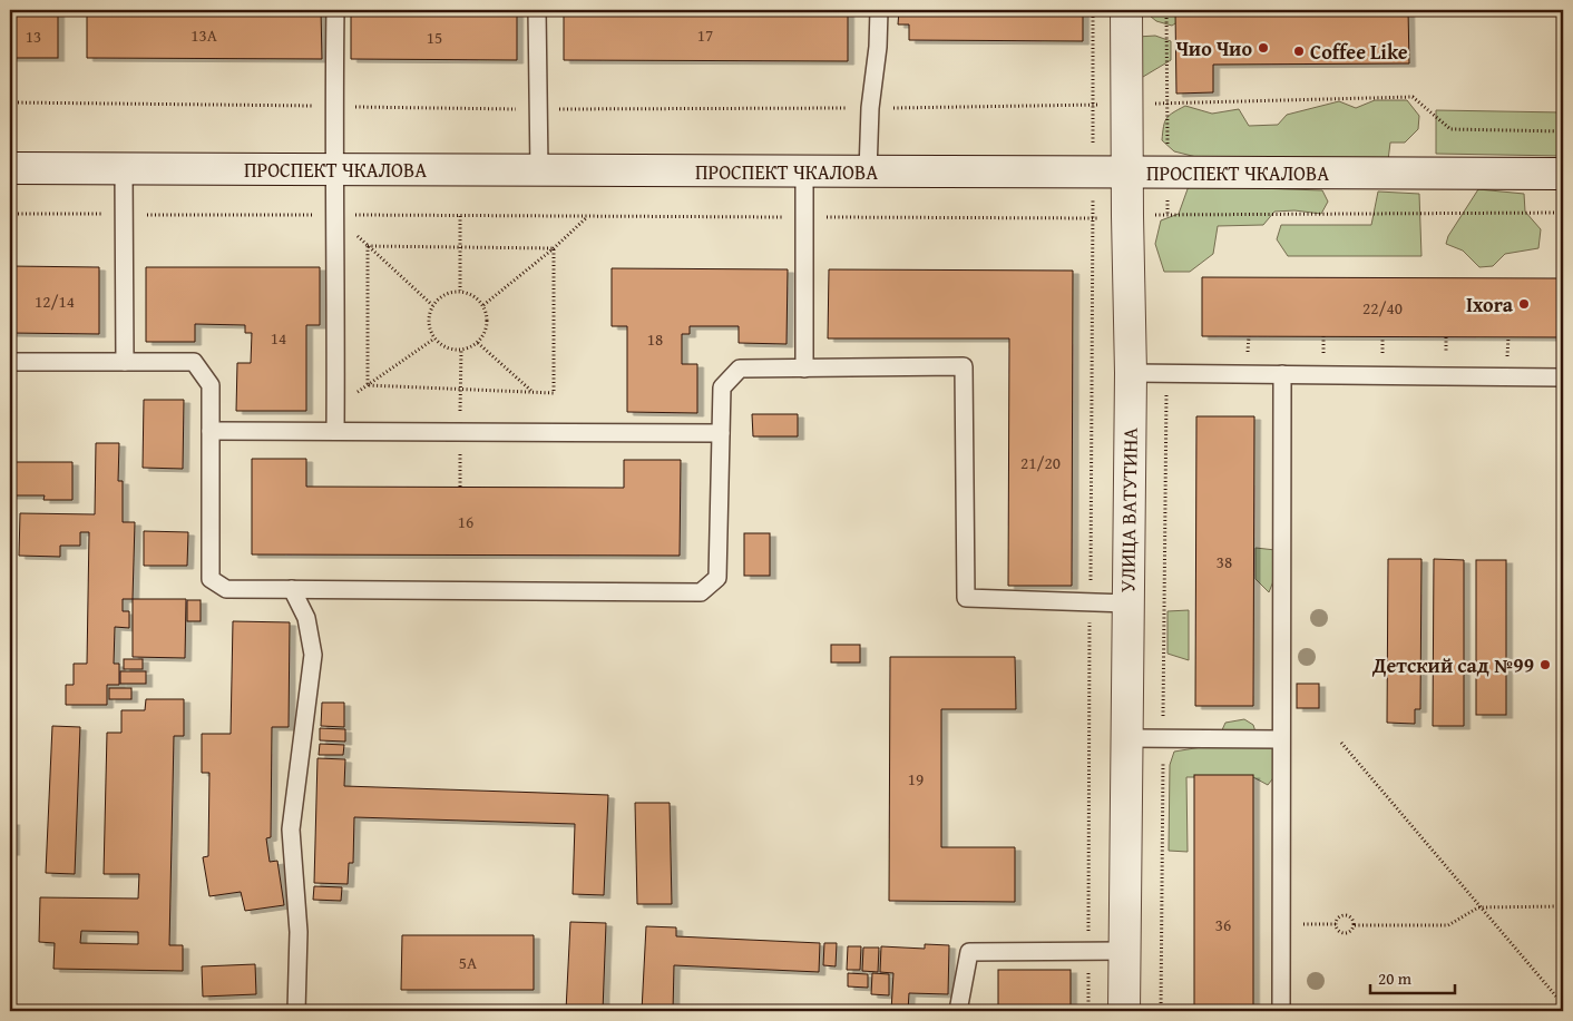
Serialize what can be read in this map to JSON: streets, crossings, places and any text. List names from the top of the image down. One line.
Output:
{"streets":{"main road":["ПРОСПЕКТ ЧКАЛОВА","УЛИЦА ВАТУТИНА"]},"crossings":[["ПРОСПЕКТ ЧКАЛОВА","УЛИЦА ВАТУТИНА"]],"places":["Чио Чио","Coffee Like","Ixora","Детский сад №99"],"house_numbers":["13А","17","13","15","12/14","22/40","14","18","21/20","16","38","19","36","5А"],"scale_bar":"20 m"}
